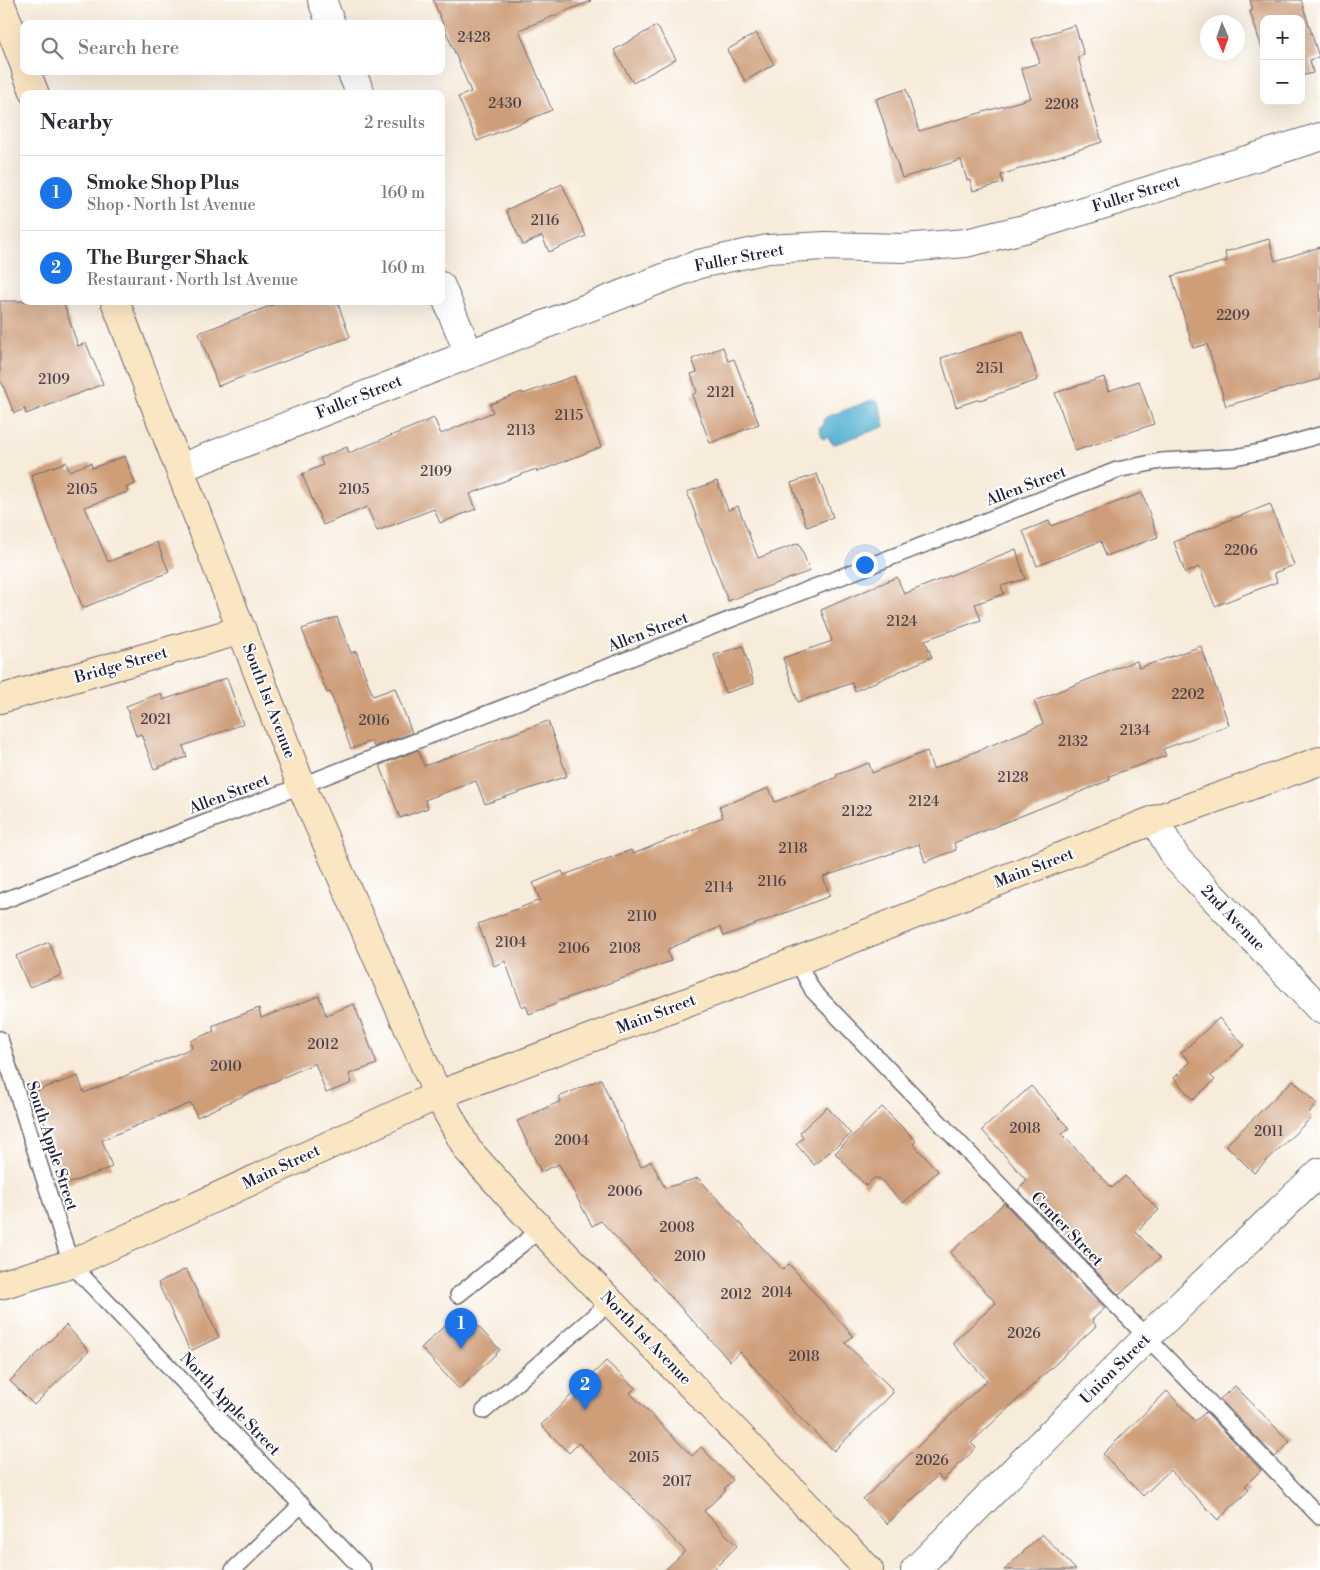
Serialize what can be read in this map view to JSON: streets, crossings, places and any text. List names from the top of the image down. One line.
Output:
{"streets":{"main road":["Bridge Street","South 1st Avenue","Main Street","North 1st Avenue"],"street":["Fuller Street","2nd Avenue","Union Street"],"lane":["Allen Street","South Apple Street","Center Street","North Apple Street"]},"crossings":[["Fuller Street","South 1st Avenue"],["Allen Street","South 1st Avenue"],["Bridge Street","South 1st Avenue"],["South 1st Avenue","Main Street"],["South 1st Avenue","North 1st Avenue"],["Main Street","2nd Avenue"],["Main Street","South Apple Street"],["Main Street","Center Street"],["Main Street","North 1st Avenue"],["Main Street","North Apple Street"],["South Apple Street","North Apple Street"],["Center Street","Union Street"]],"house_numbers":["2428","2430","2208","2116","2209","2151","2109","2121","2115","2113","2109","2105","2105","2206","2124","2202","2021","2016","2134","2132","2128","2124","2122","2118","2116","2114","2110","2104","2106","2108","2012","2010","2018","2011","2004","2006","2008","2010","2014","2012","2026","2018","2015","2026","2017"],"north":"bottom","page":{"map_buttons":["+","−"],"search":"Search here","heading":["Nearby","2 results"],"list":[{"mark":"1","name":"Smoke Shop Plus","note":"Shop · North 1st Avenue","value":"160 m"},{"mark":"2","name":"The Burger Shack","note":"Restaurant · North 1st Avenue","value":"160 m"}],"pins":["1","2"]}}
